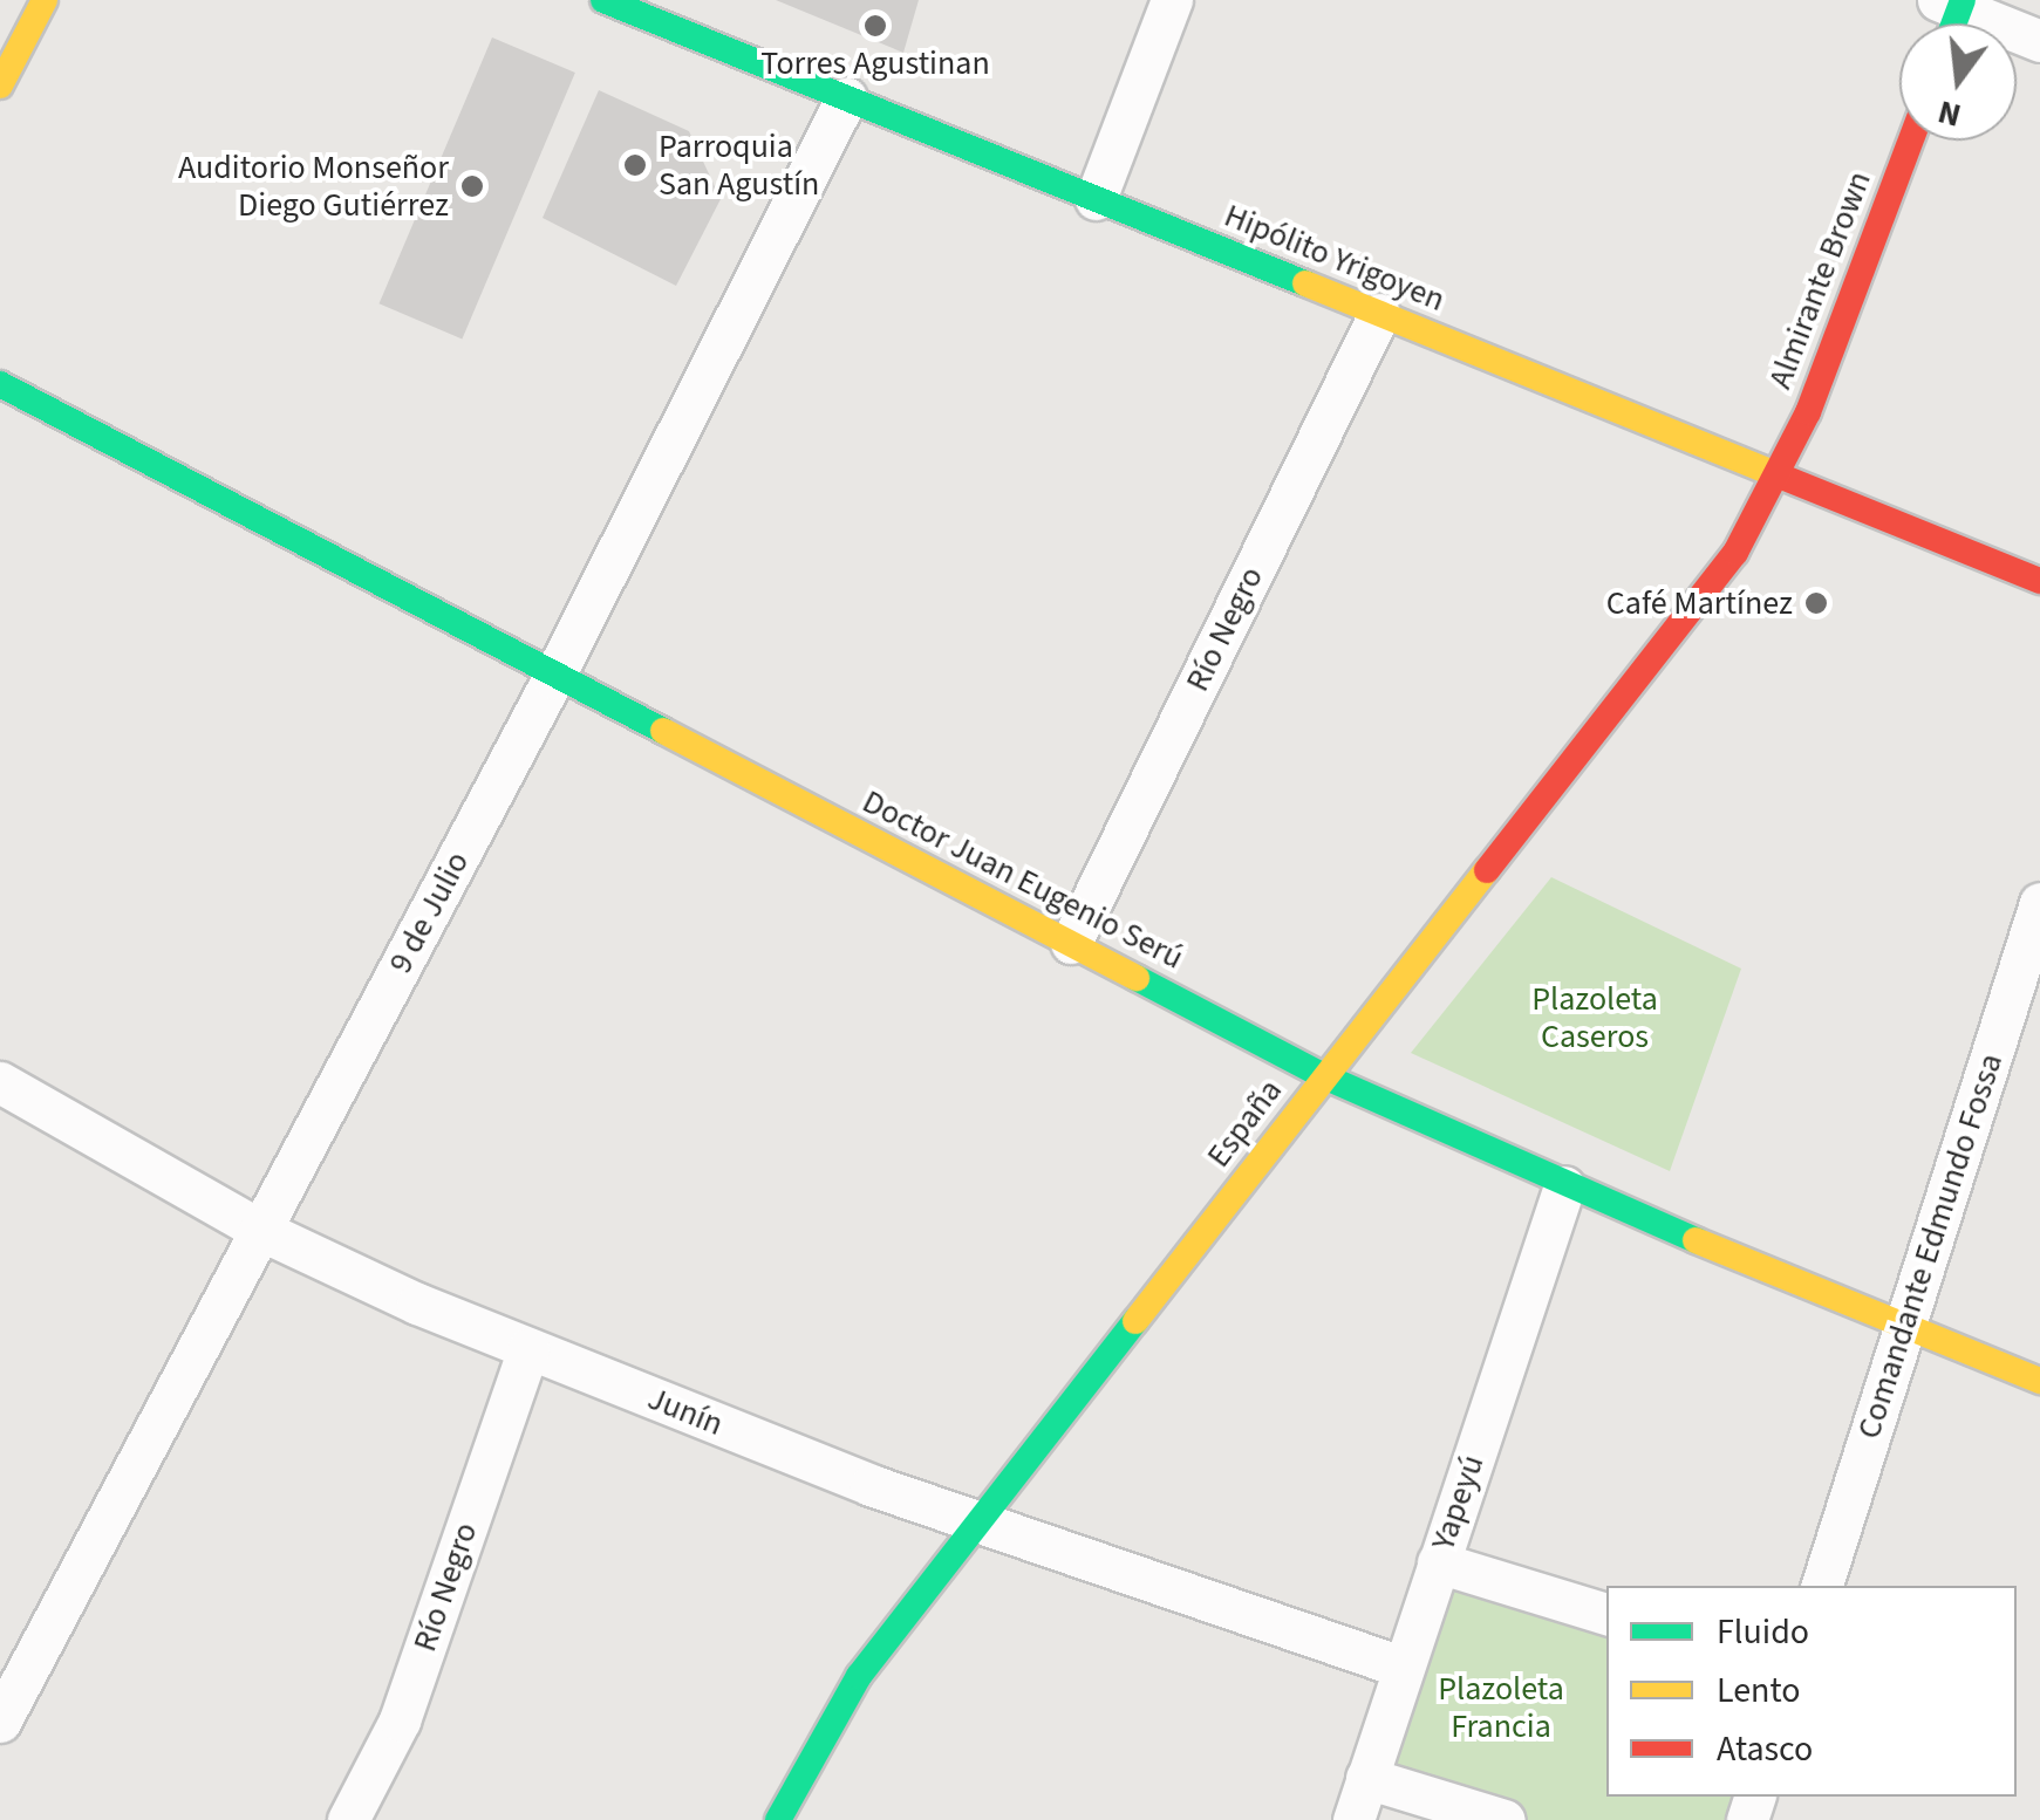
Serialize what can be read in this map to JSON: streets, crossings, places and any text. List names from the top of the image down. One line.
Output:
{"streets":{"street":["Hipólito Yrigoyen","Almirante Brown","Río Negro","Doctor Juan Eugenio Serú","9 de Julio","España","Comandante Edmundo Fossa","Junín","Yapeyú"]},"crossings":[["Hipólito Yrigoyen","Almirante Brown"],["Hipólito Yrigoyen","Río Negro"],["Hipólito Yrigoyen","9 de Julio"],["Hipólito Yrigoyen","España"],["Almirante Brown","España"],["Río Negro","Doctor Juan Eugenio Serú"],["Río Negro","Junín"],["Doctor Juan Eugenio Serú","9 de Julio"],["Doctor Juan Eugenio Serú","España"],["Doctor Juan Eugenio Serú","Comandante Edmundo Fossa"],["Doctor Juan Eugenio Serú","Yapeyú"],["9 de Julio","Junín"],["España","Junín"],["Junín","Yapeyú"]],"parks":["Plazoleta Caseros","Plazoleta Francia"],"places":["Torres Agustinan","Parroquia San Agustín","Auditorio Monseñor Diego Gutiérrez","Café Martínez"],"legend":["Fluido","Lento","Atasco"],"north":"bottom"}
